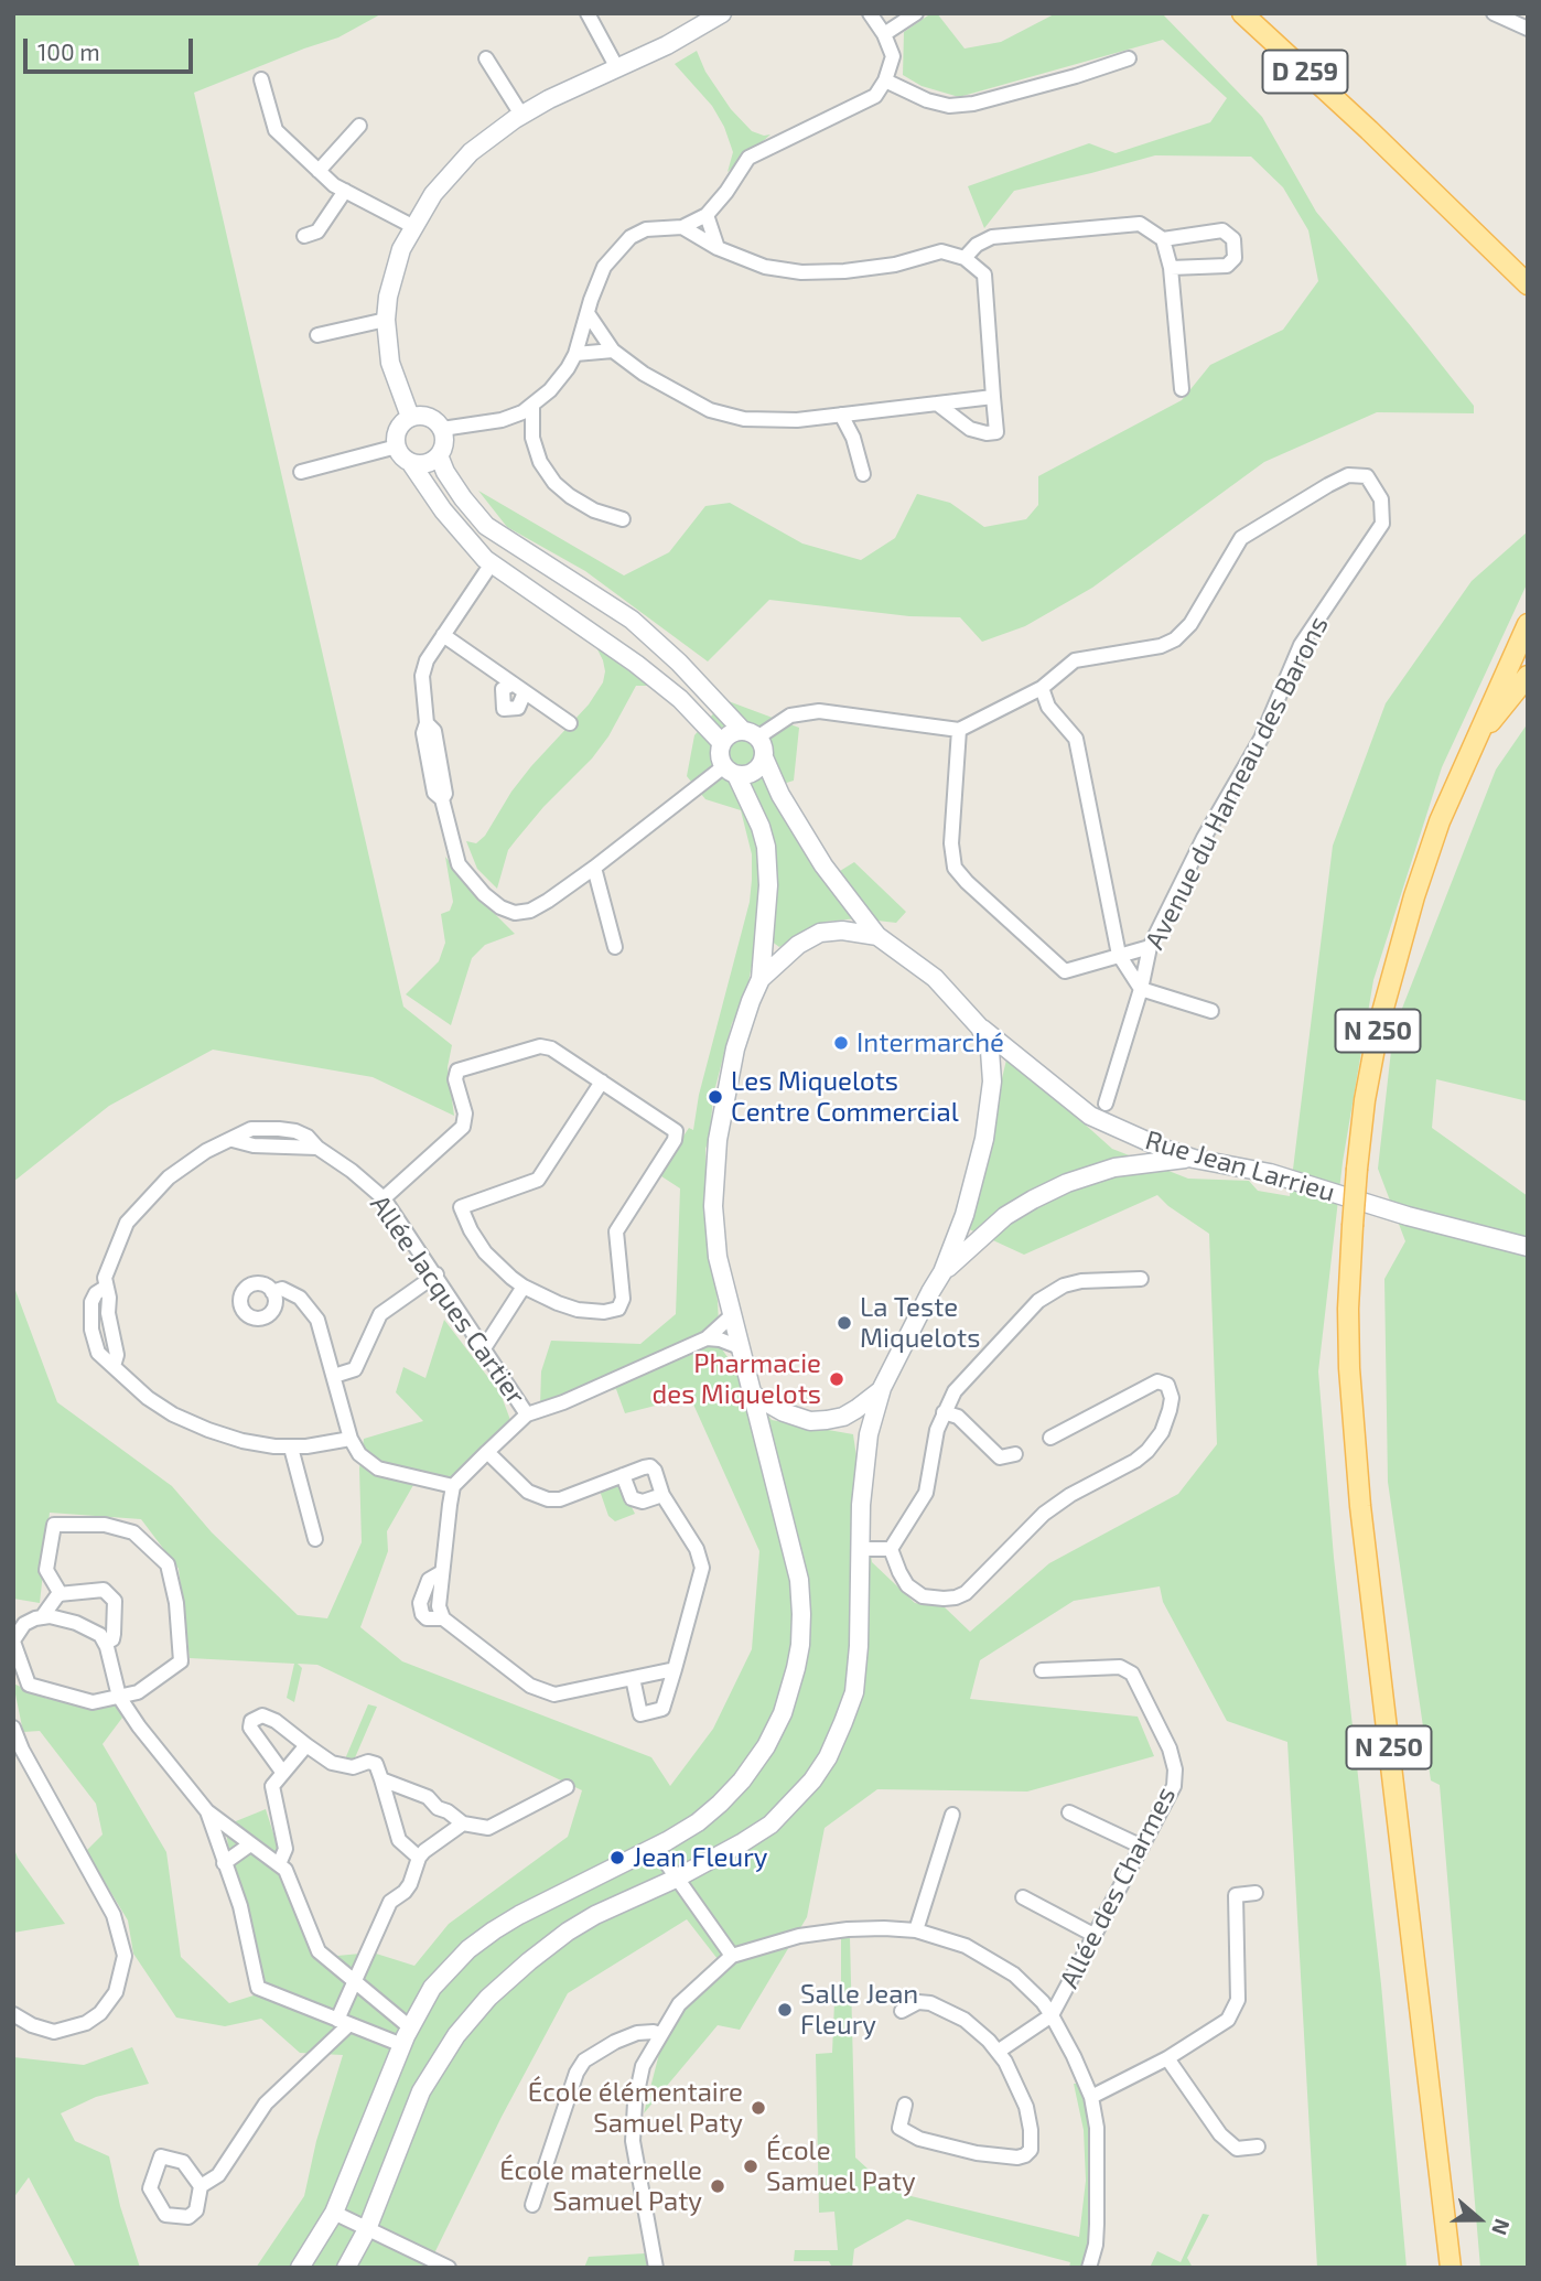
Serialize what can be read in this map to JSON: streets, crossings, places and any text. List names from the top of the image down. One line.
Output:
{"streets":{"main road":["D 259","N 250","Rue Jean Larrieu"],"street":["Avenue du Hameau des Barons","Allée Jacques Cartier","Allée des Charmes"]},"places":["Intermarché","Les Miquelots Centre Commercial","La Teste Miquelots","Pharmacie des Miquelots","Jean Fleury","Salle Jean Fleury","École élémentaire Samuel Paty","École Samuel Paty","École maternelle Samuel Paty"],"scale_bar":"100 m","north":"right"}
